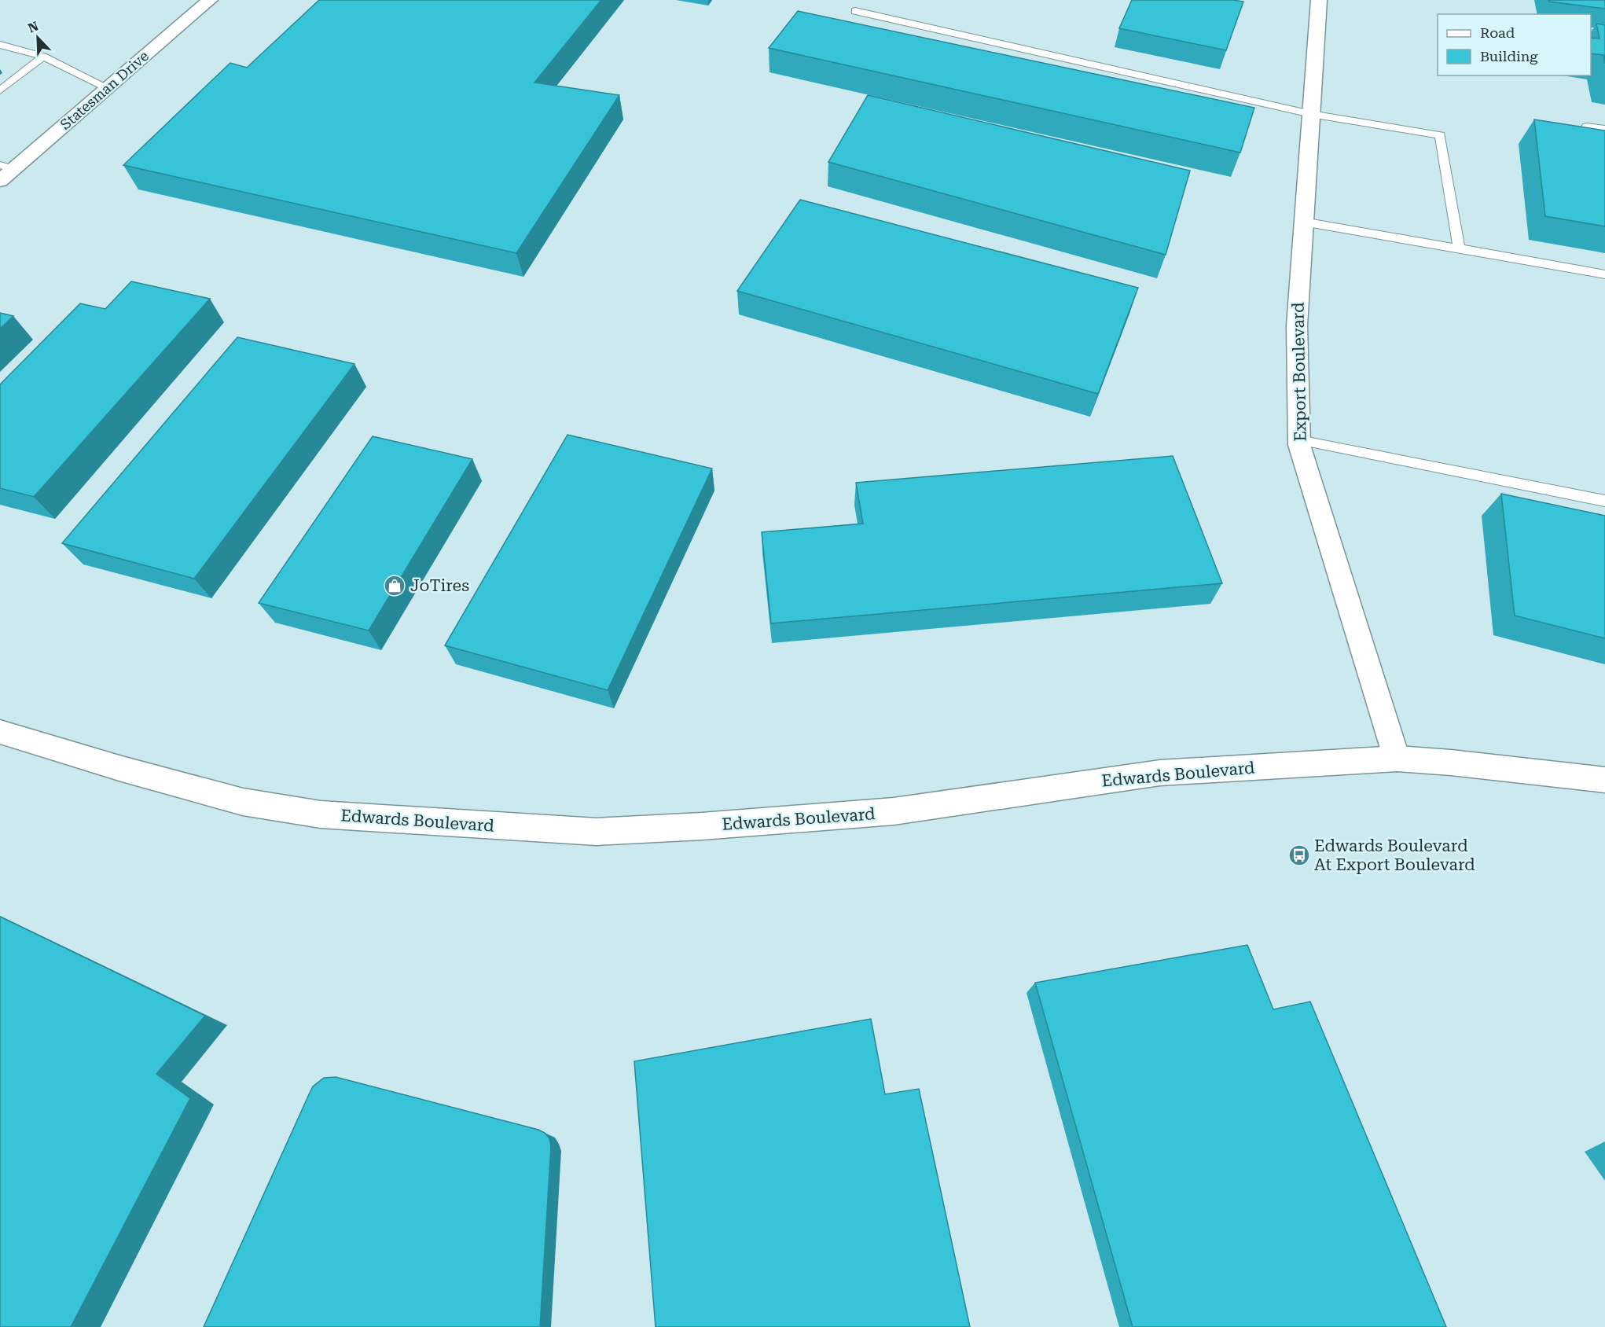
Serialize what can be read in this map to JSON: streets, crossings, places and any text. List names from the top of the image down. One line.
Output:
{"streets":{"street":["Statesman Drive","Export Boulevard","Edwards Boulevard"]},"crossings":[["Export Boulevard","Edwards Boulevard"]],"places":{"shop":["JoTires"],"bus stop":["Edwards Boulevard At Export Boulevard"]},"legend":["Road","Building"],"north":"top left"}
